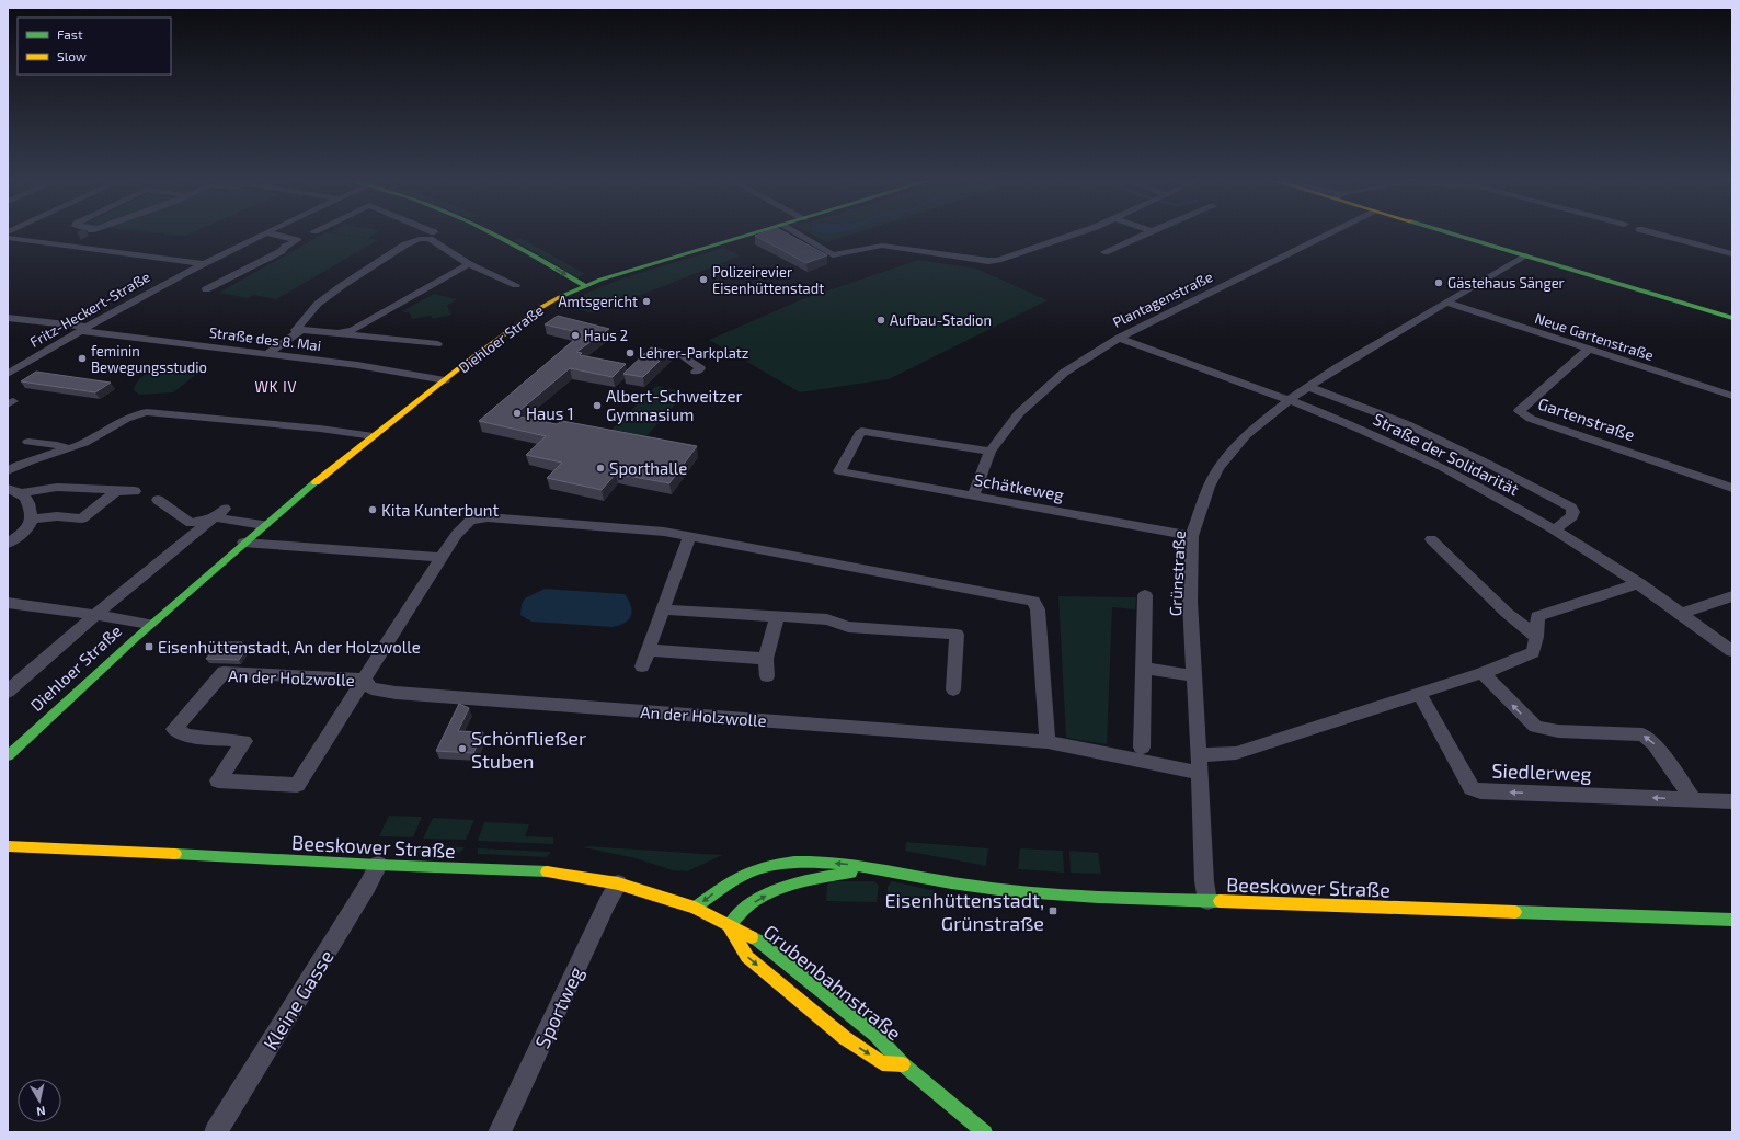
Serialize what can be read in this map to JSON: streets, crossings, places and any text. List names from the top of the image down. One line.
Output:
{"streets":{"main road":["Diehloer Straße","Beeskower Straße","Grubenbahnstraße"],"street":["Plantagenstraße","Fritz-Heckert-Straße","Neue Gartenstraße","Straße des 8. Mai","Gartenstraße","Straße der Solidarität","Schätkeweg","Grünstraße","An der Holzwolle","Siedlerweg","Kleine Gasse","Sportweg"]},"crossings":[["Plantagenstraße","Straße der Solidarität"],["Plantagenstraße","Schätkeweg"],["Fritz-Heckert-Straße","Straße des 8. Mai"],["Neue Gartenstraße","Gartenstraße"],["Neue Gartenstraße","Grünstraße"],["Straße des 8. Mai","Diehloer Straße"],["Straße der Solidarität","Grünstraße"],["Schätkeweg","Grünstraße"],["Grünstraße","An der Holzwolle"],["Grünstraße","Beeskower Straße"],["Beeskower Straße","Grubenbahnstraße"],["Beeskower Straße","Kleine Gasse"],["Beeskower Straße","Sportweg"]],"districts":["WK IV"],"places":{"other":["Polizeirevier Eisenhüttenstadt","Gästehaus Sänger","Amtsgericht","Aufbau-Stadion","Haus 2","Lehrer-Parkplatz","feminin Bewegungsstudio","Albert-Schweitzer Gymnasium","Haus 1","Sporthalle","Kita Kunterbunt","Schönfließer Stuben"],"transit":["Eisenhüttenstadt, An der Holzwolle","Eisenhüttenstadt, Grünstraße"]},"legend":["Fast","Slow"],"north":"bottom"}
